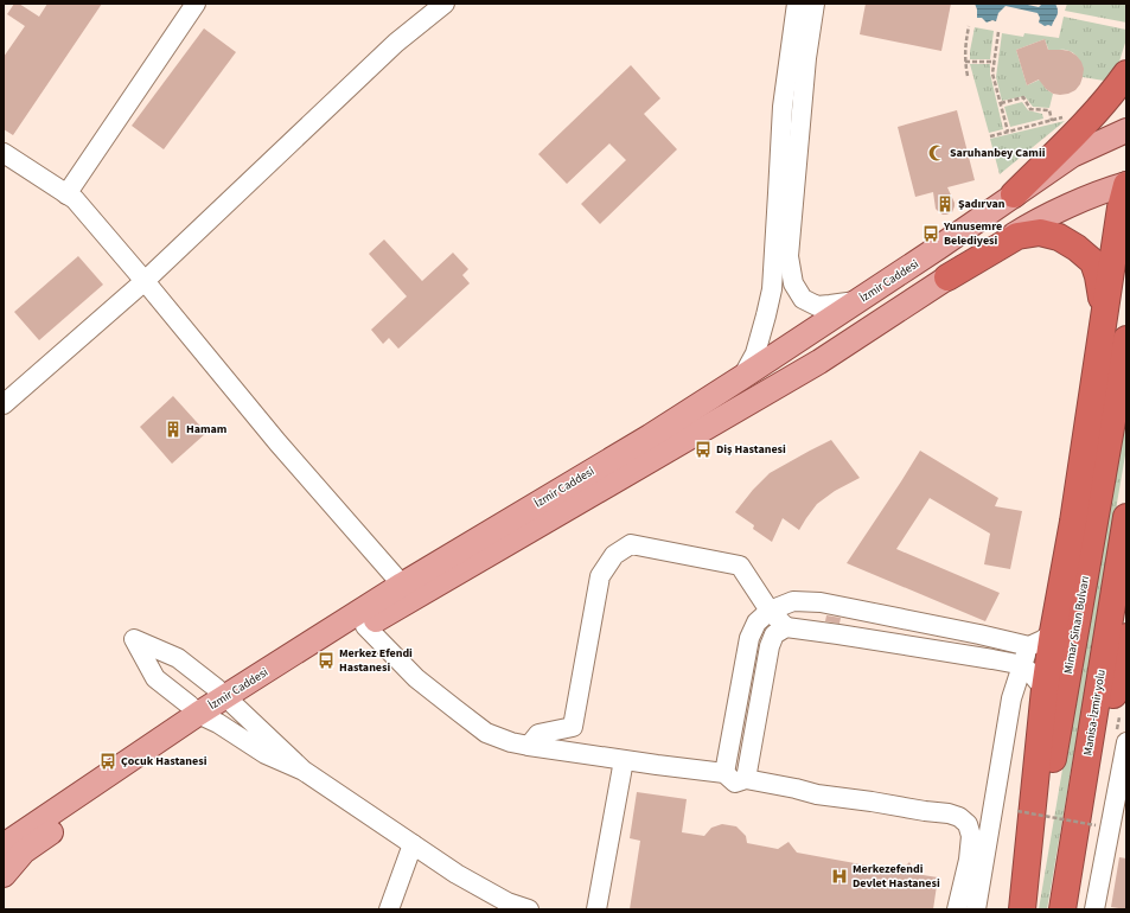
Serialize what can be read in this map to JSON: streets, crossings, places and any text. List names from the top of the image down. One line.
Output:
{"streets":{"highway":["Mimar Sinan Bulvarı","Manisa-İzmir yolu"],"main road":["İzmir Caddesi"]},"places":{"mosque":["Saruhanbey Camii"],"building":["Şadırvan","Hamam"],"bus stop":["Yunusemre Belediyesi","Diş Hastanesi","Merkez Efendi Hastanesi","Çocuk Hastanesi"],"hospital":["Merkezefendi Devlet Hastanesi"]}}
